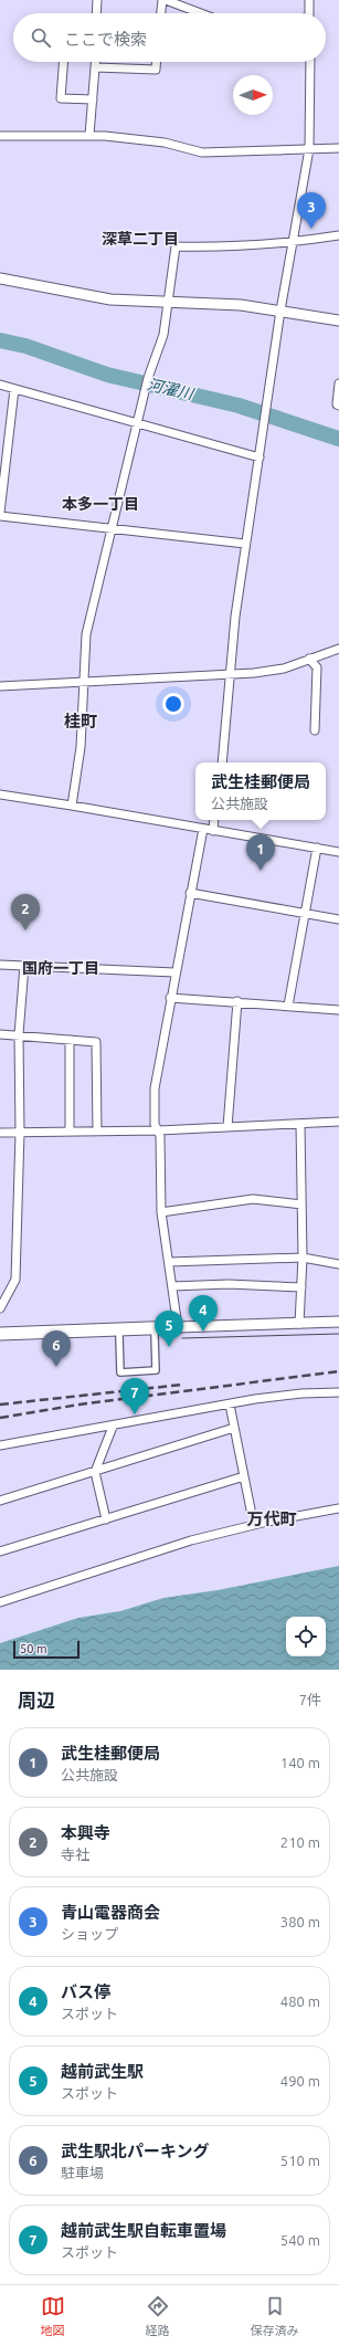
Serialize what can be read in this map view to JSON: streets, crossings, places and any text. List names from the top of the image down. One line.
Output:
{"districts":["深草二丁目","本多一丁目","桂町","国府一丁目","万代町"],"water":["河濯川"],"scale_bar":"50 m","north":"right","page":{"search":"ここで検索","pins":["3","1","2","4","5","6","7"],"popup":["武生桂郵便局","公共施設"],"scale":"50 m","heading":["周辺","7件"],"list":[{"mark":"1","name":"武生桂郵便局","note":"公共施設","value":"140 m"},{"mark":"2","name":"本興寺","note":"寺社","value":"210 m"},{"mark":"3","name":"青山電器商会","note":"ショップ","value":"380 m"},{"mark":"4","name":"バス停","note":"スポット","value":"480 m"},{"mark":"5","name":"越前武生駅","note":"スポット","value":"490 m"},{"mark":"6","name":"武生駅北パーキング","note":"駐車場","value":"510 m"},{"mark":"7","name":"越前武生駅自転車置場","note":"スポット","value":"540 m"}],"nav":["地図","経路","保存済み"]}}
